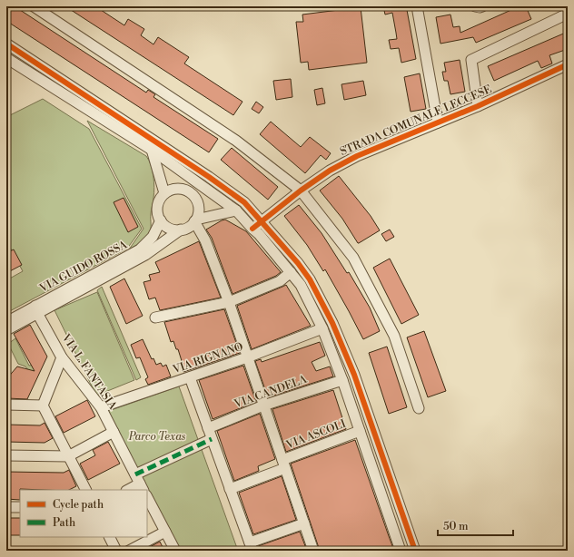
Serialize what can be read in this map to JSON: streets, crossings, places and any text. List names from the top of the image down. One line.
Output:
{"streets":{"street":["STRADA COMUNALE LECCESE","VIA GUIDO ROSSA","VIA RIGNANO","VIA L. FANTASIA","VIA CANDELA","VIA ASCOLI"]},"crossings":[["VIA GUIDO ROSSA","VIA L. FANTASIA"],["VIA RIGNANO","VIA L. FANTASIA"]],"parks":["Parco Texas"],"legend":["Cycle path","Path"],"scale_bar":"50 m"}
